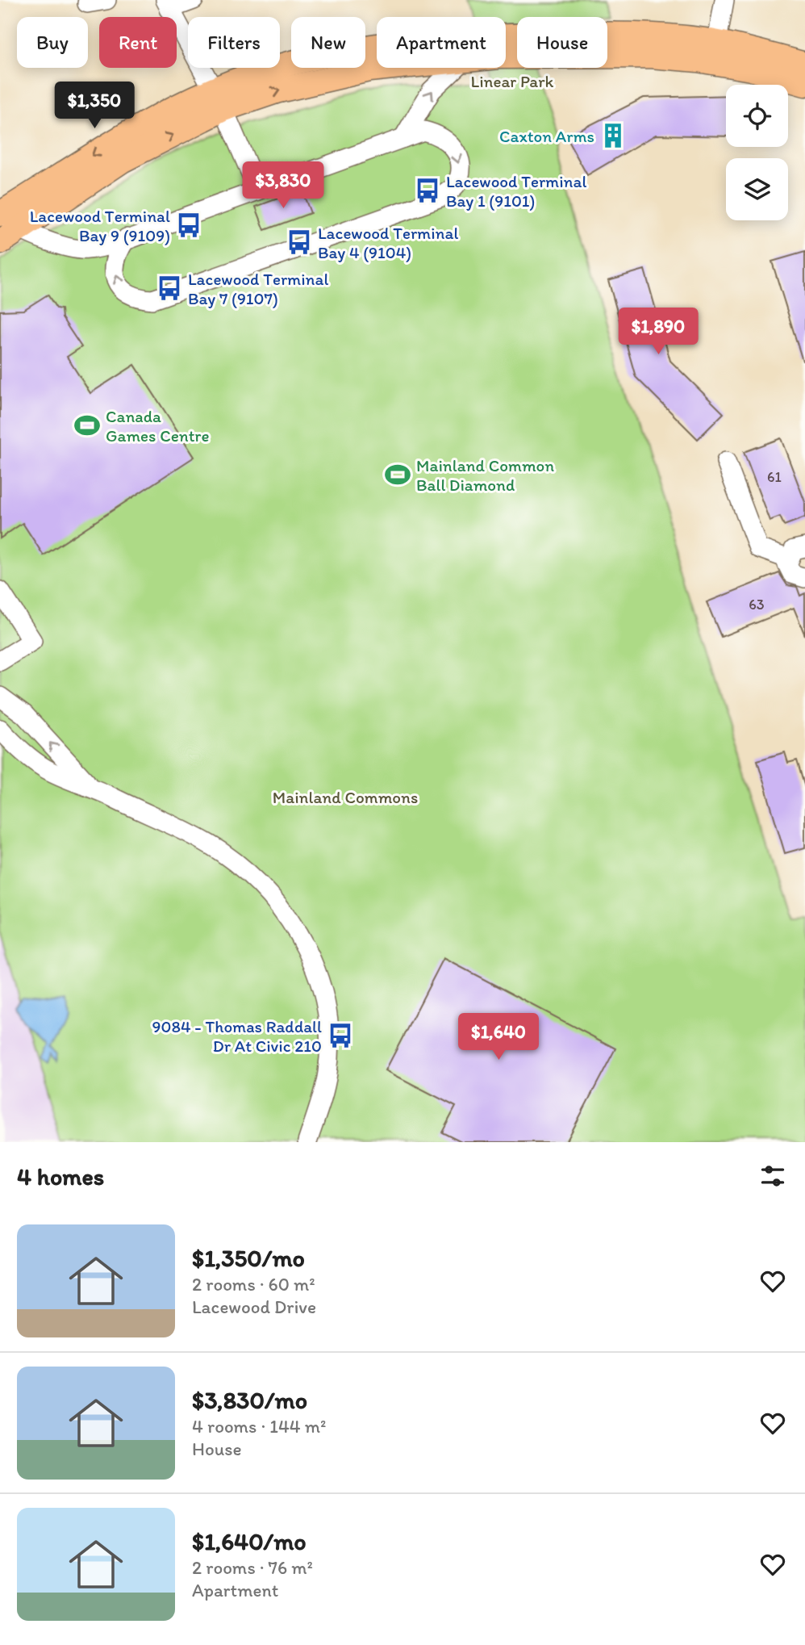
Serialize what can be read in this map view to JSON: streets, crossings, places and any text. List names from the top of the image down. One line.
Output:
{"parks":["Linear Park","Mainland Commons"],"places":{"building":["Caxton Arms"],"bus stop":["Lacewood Terminal Bay 1 (9101)","Lacewood Terminal Bay 9 (9109)","Lacewood Terminal Bay 4 (9104)","Lacewood Terminal Bay 7 (9107)","9084 - Thomas Raddall Dr At Civic 210"],"sports":["Canada Games Centre","Mainland Common Ball Diamond"]},"house_numbers":["61","63"],"page":{"chip":["Buy","Rent","Filters","New","Apartment","House"],"price":["$1,350","$3,830","$1,890","$1,640"],"heading":"4 homes","list":[{"name":"$1,350/mo","note":"2 rooms · 60 m² · Lacewood Drive"},{"name":"$3,830/mo","note":"4 rooms · 144 m² · House"},{"name":"$1,640/mo","note":"2 rooms · 76 m² · Apartment"}]}}
